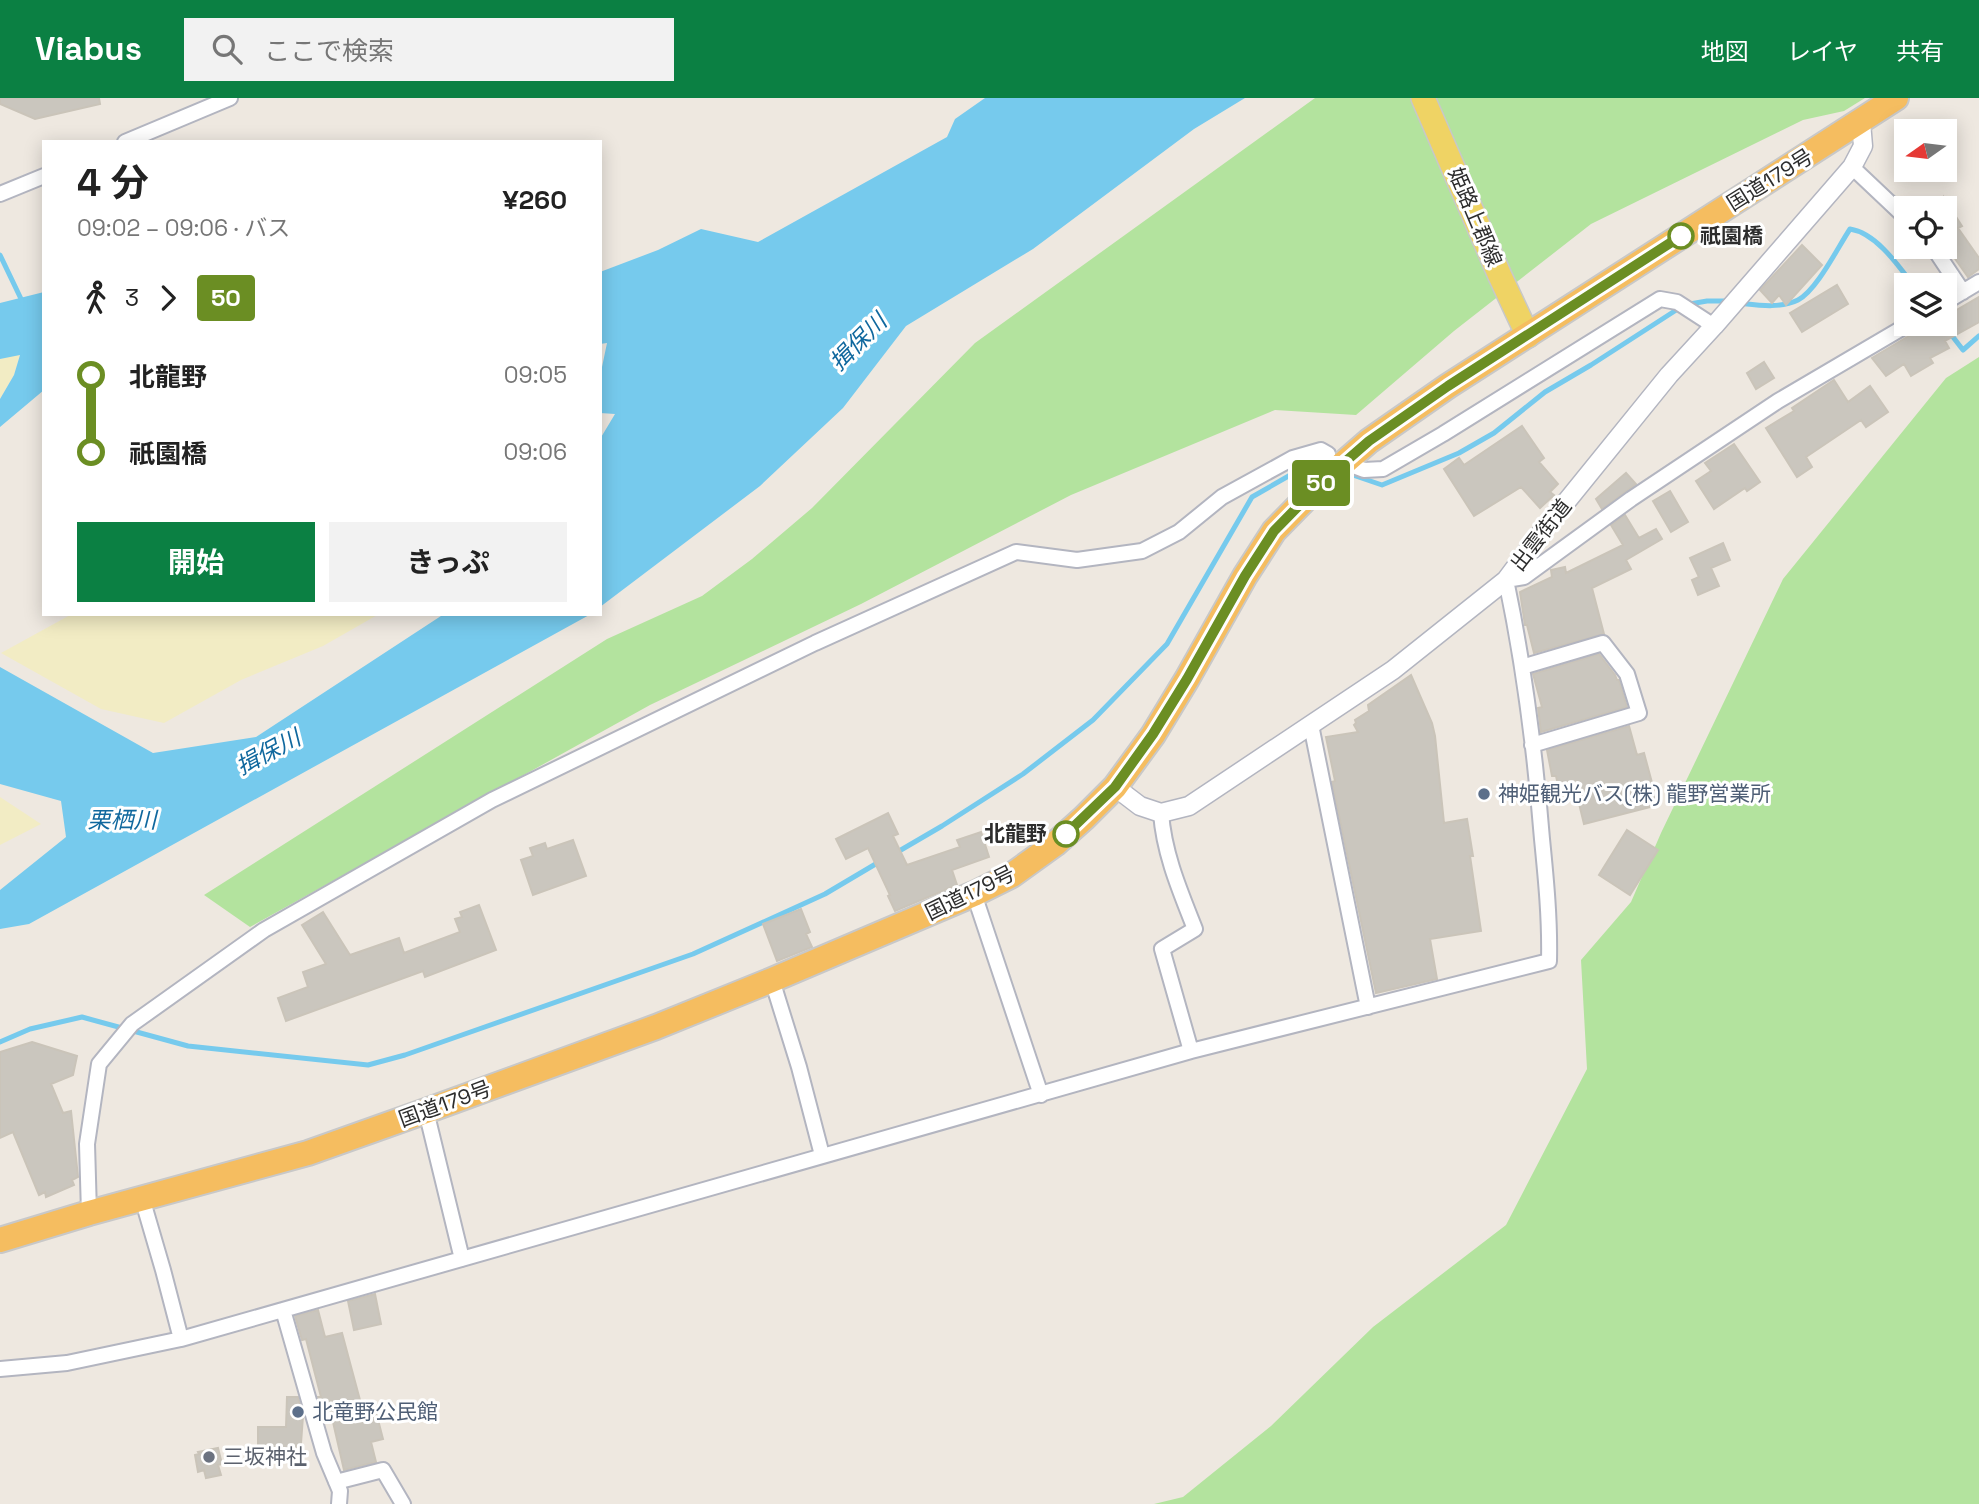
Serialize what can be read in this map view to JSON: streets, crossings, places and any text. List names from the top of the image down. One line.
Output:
{"streets":{"highway":["国道179号"],"main road":["姫路上郡線"],"street":["出雲街道"]},"crossings":[["国道179号","姫路上郡線"],["国道179号","出雲街道"]],"water":["揖保川","栗栖川"],"places":["祇園橋","神姫観光バス(株) 龍野営業所","北龍野","北竜野公民館","三坂神社"],"lines":["bus line 50"],"north":"left","page":{"header":"Viabus","search":"ここで検索","nav":["地図","レイヤ","共有"],"on_map":"50","heading":["4 分","09:02 – 09:06 · バス","¥260"],"legs":["3","50"],"list":[{"name":"北龍野","value":"09:05"},{"name":"祇園橋","value":"09:06"}],"buttons":["開始","きっぷ"]}}
